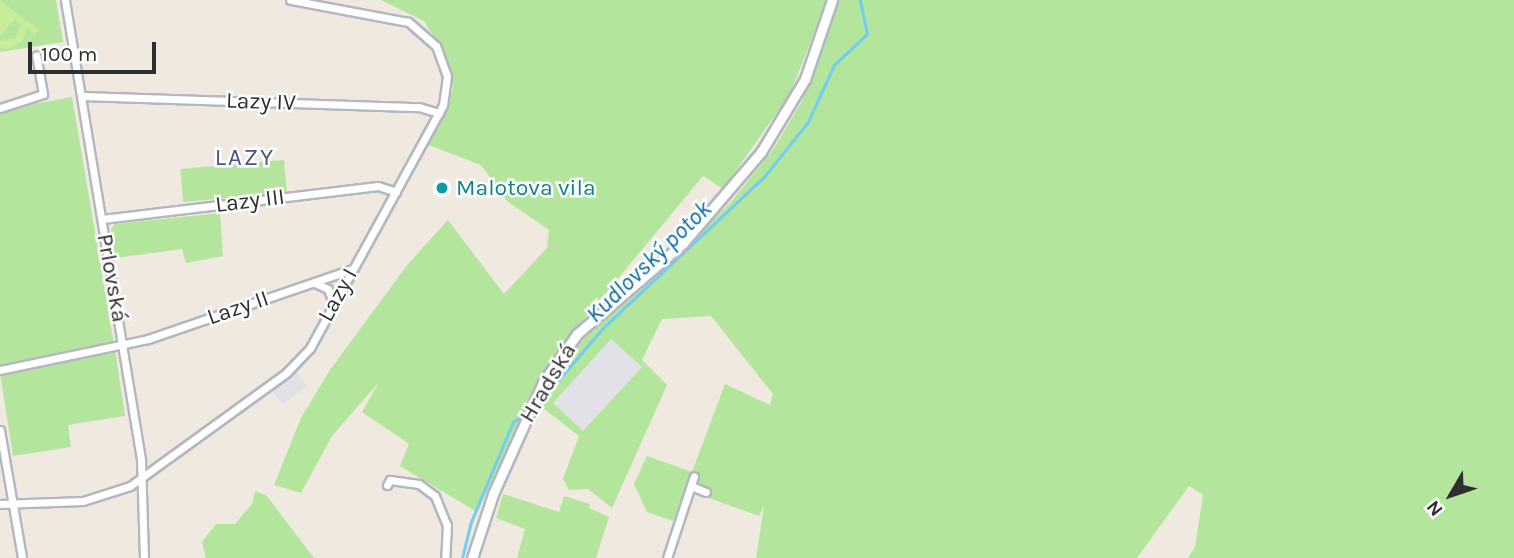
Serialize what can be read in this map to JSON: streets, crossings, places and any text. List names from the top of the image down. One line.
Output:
{"streets":{"street":["Lazy IV","Lazy III","Prlovská","Lazy I","Lazy II","Hradská"]},"crossings":[["Lazy IV","Prlovská"],["Lazy IV","Lazy I"],["Lazy III","Prlovská"],["Lazy III","Lazy I"],["Prlovská","Lazy I"],["Prlovská","Lazy II"],["Lazy I","Lazy II"]],"districts":["LAZY"],"water":["Kudlovský potok"],"places":["Malotova vila"],"scale_bar":"100 m","north":"bottom left"}
